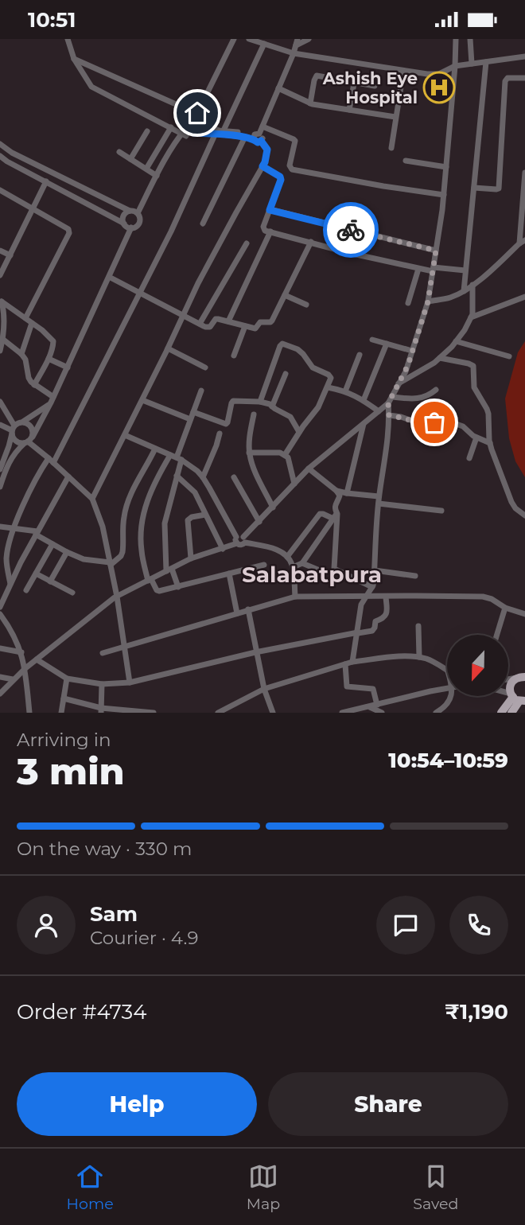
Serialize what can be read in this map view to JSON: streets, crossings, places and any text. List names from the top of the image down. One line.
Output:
{"districts":["Salabatpura"],"places":{"hospital":["Ashish Eye Hospital"]},"north":"bottom","page":{"status":"10:51","heading":["3 min","Arriving in","10:54–10:59"],"panel":["Sam","Courier · 4.9","Order #4734","₹1,190"],"bar":"On the way · 330 m","buttons":["Help","Share"],"tabs":["Home","Map","Saved"]}}
